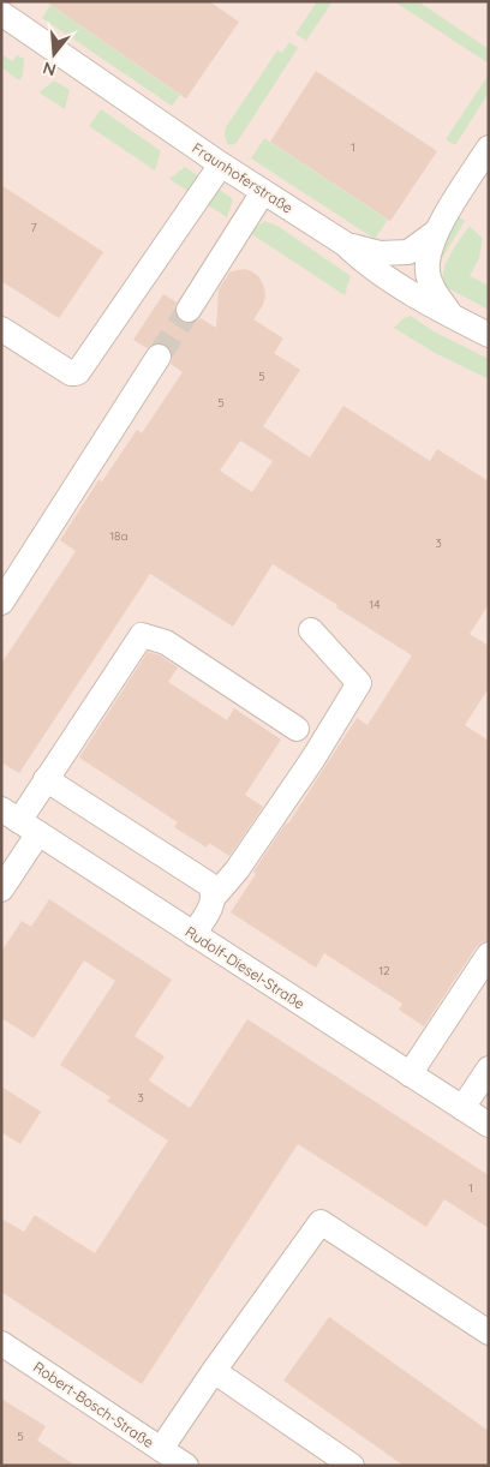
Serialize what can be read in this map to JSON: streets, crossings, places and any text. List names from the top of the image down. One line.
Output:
{"streets":{"street":["Fraunhoferstraße","Rudolf-Diesel-Straße","Robert-Bosch-Straße"]},"house_numbers":["1","7","5","5","18a","3","14","12","3","1","5"],"north":"bottom"}
